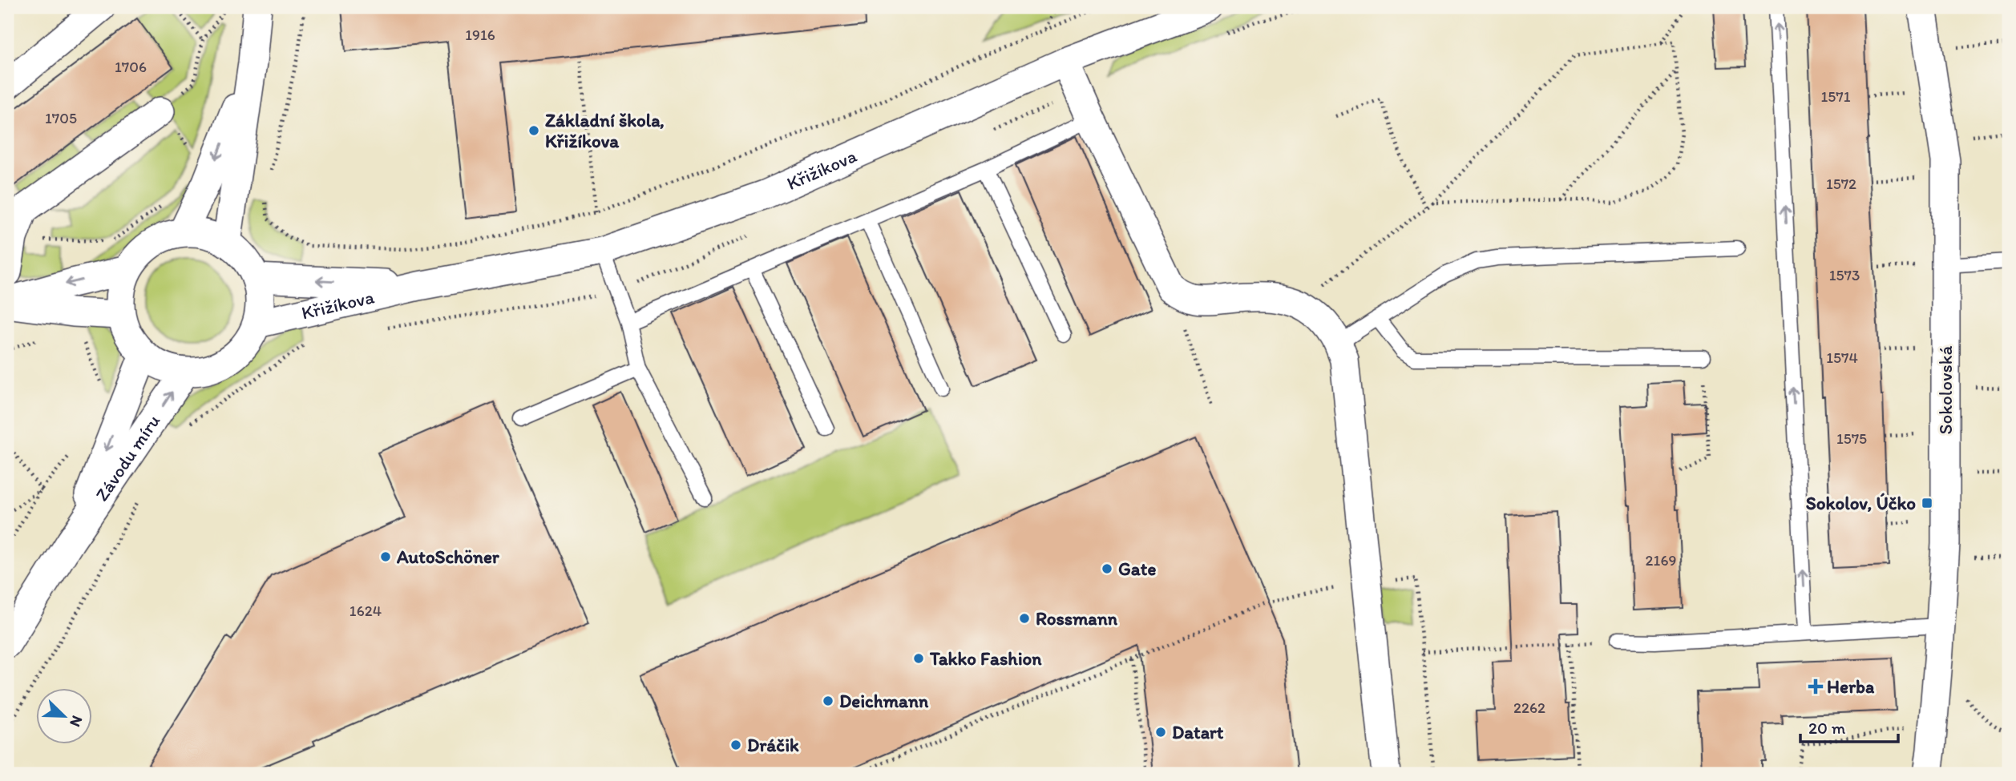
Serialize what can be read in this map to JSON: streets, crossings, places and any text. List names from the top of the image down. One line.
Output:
{"streets":{"street":["Křižíkova","Sokolovská","Závodu míru"]},"crossings":[["Křižíkova","Závodu míru"]],"places":{"other":["Základní škola, Křižíkova","AutoSchöner","Gate","Rossmann","Takko Fashion","Deichmann","Datart","Dráčik"],"transit":["Sokolov, Účko"],"health":["Herba"]},"house_numbers":["1916","1706","1571","1705","1572","1573","1574","1575","2169","1624","2262"],"scale_bar":"20 m","north":"bottom right"}
